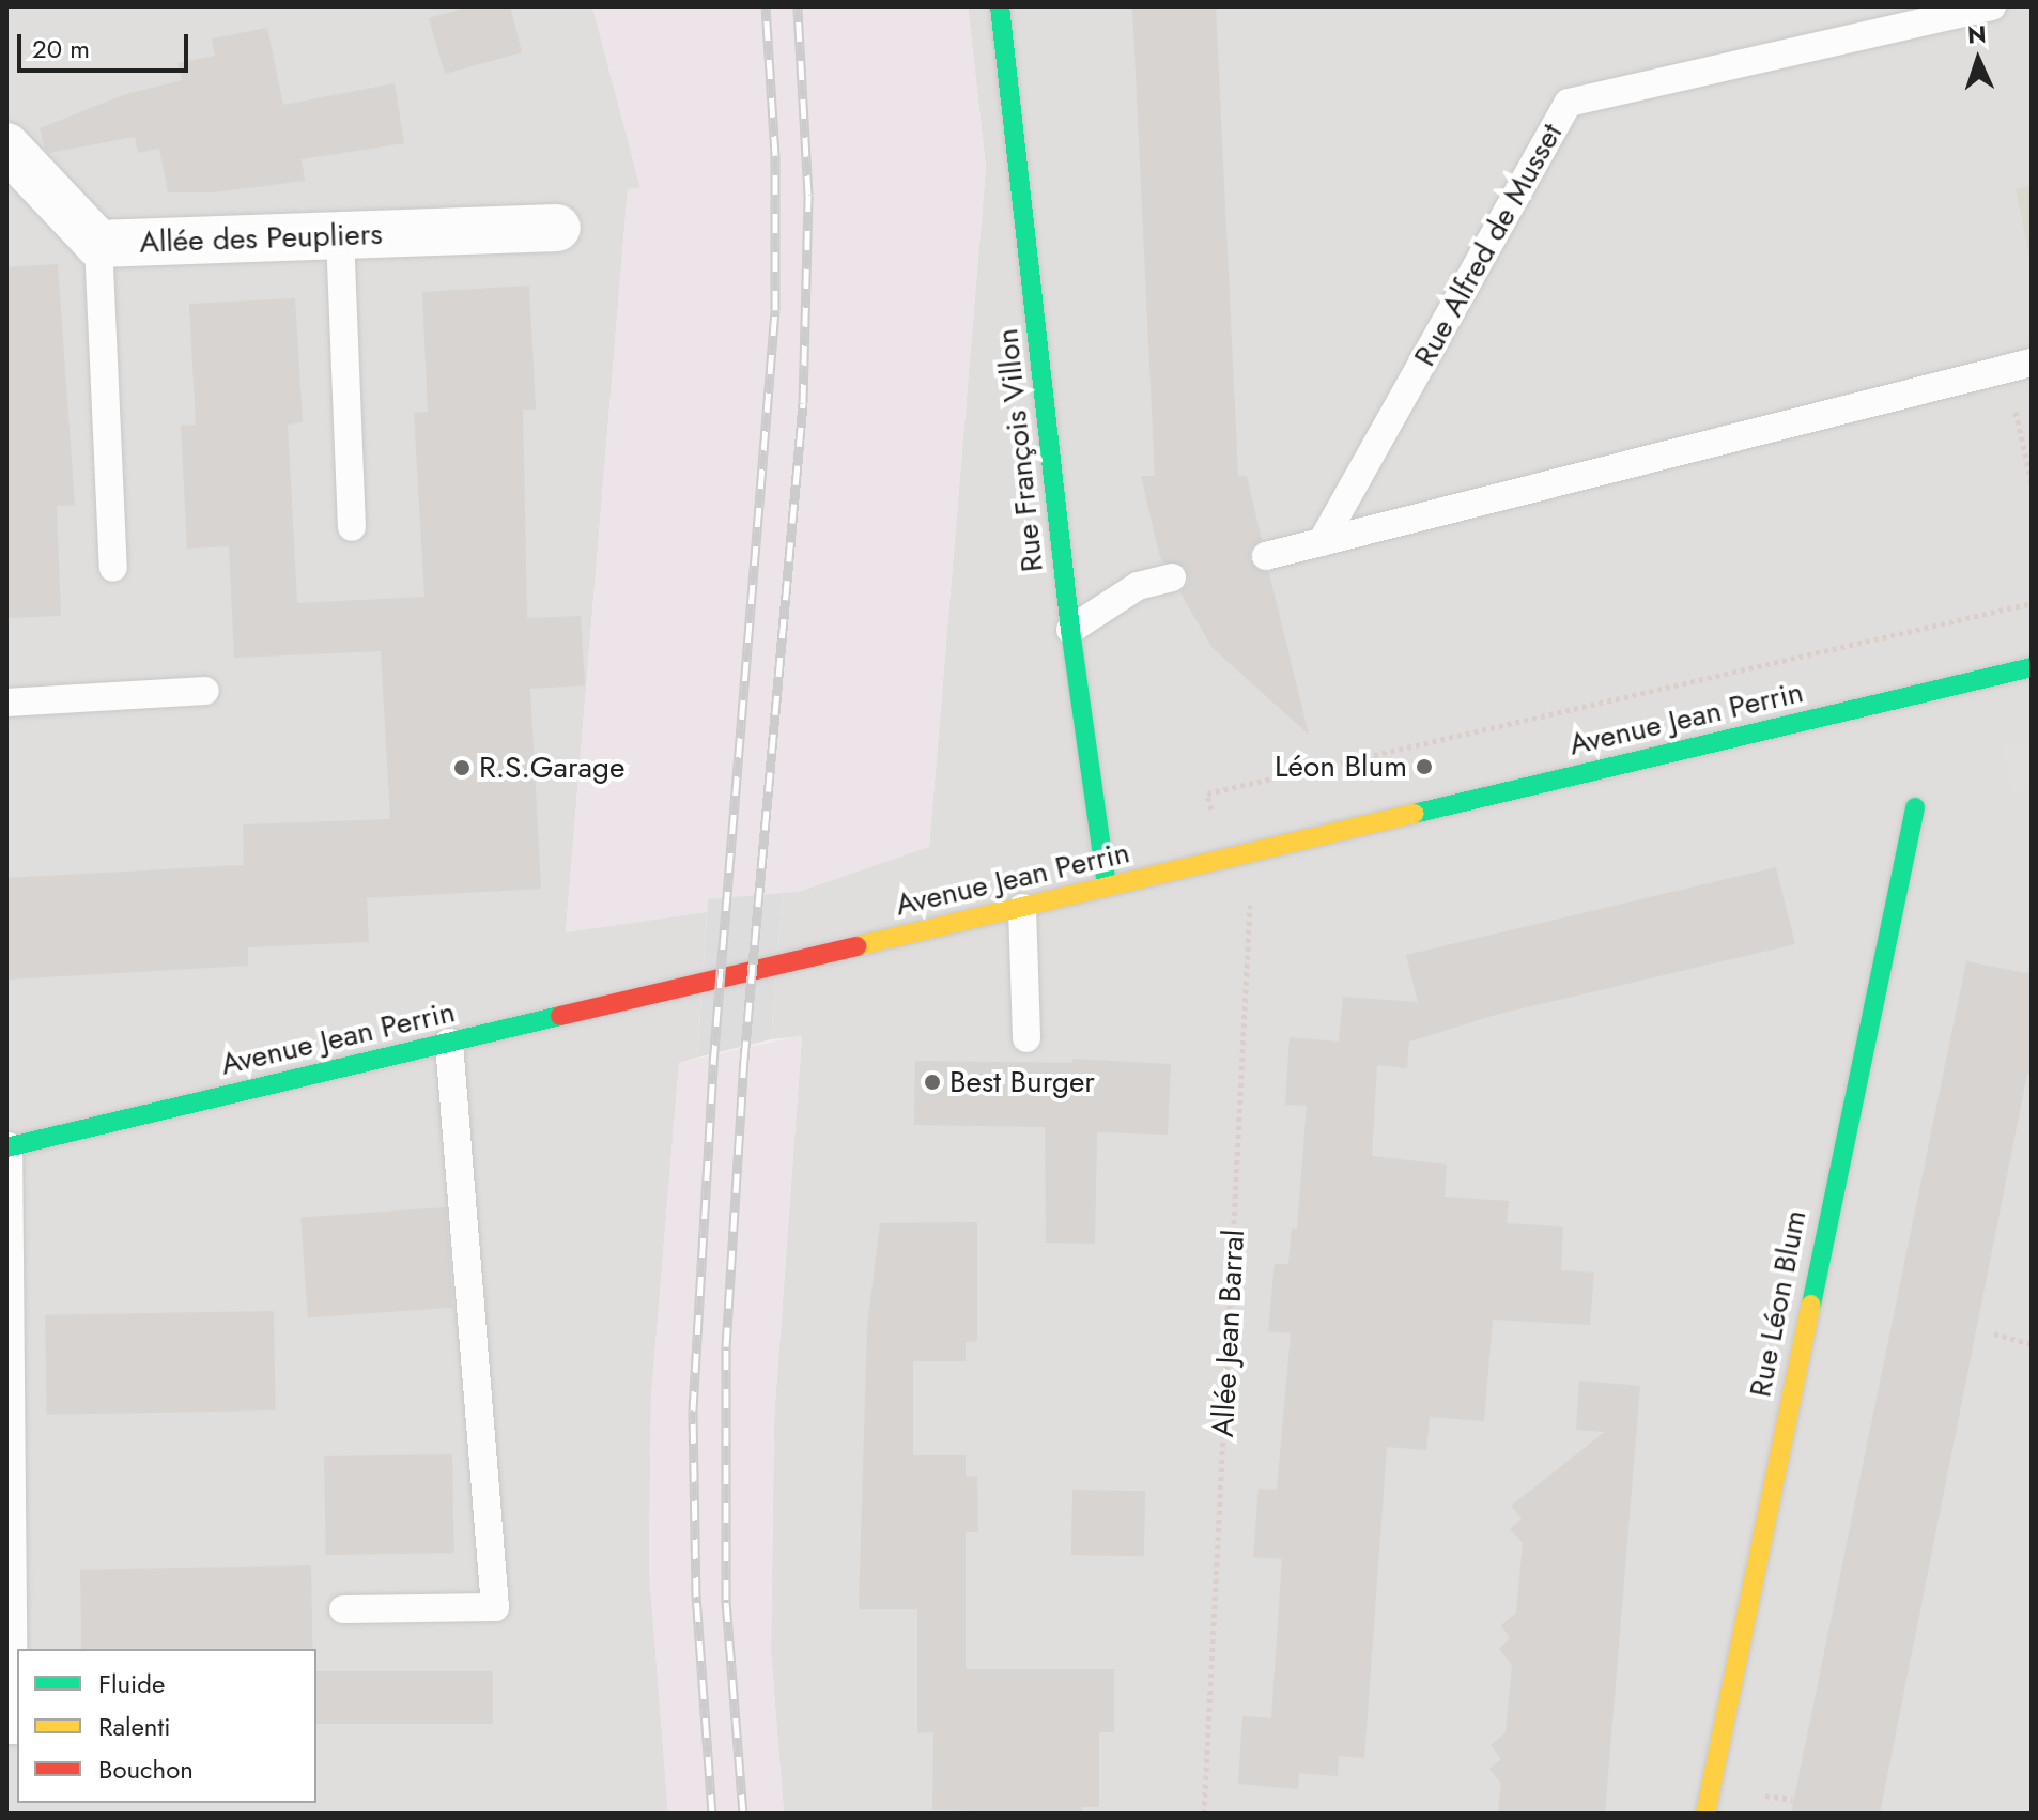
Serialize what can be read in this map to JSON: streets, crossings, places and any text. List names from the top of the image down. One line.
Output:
{"streets":{"main road":["Rue François Villon","Avenue Jean Perrin","Rue Léon Blum"],"street":["Allée des Peupliers"],"lane":["Rue Alfred de Musset"],"path":["Allée Jean Barral"]},"crossings":[["Rue François Villon","Avenue Jean Perrin"],["Avenue Jean Perrin","Allée Jean Barral"]],"places":["Léon Blum","R.S.Garage","Best Burger"],"legend":["Fluide","Ralenti","Bouchon"],"scale_bar":"20 m","north":"top"}
